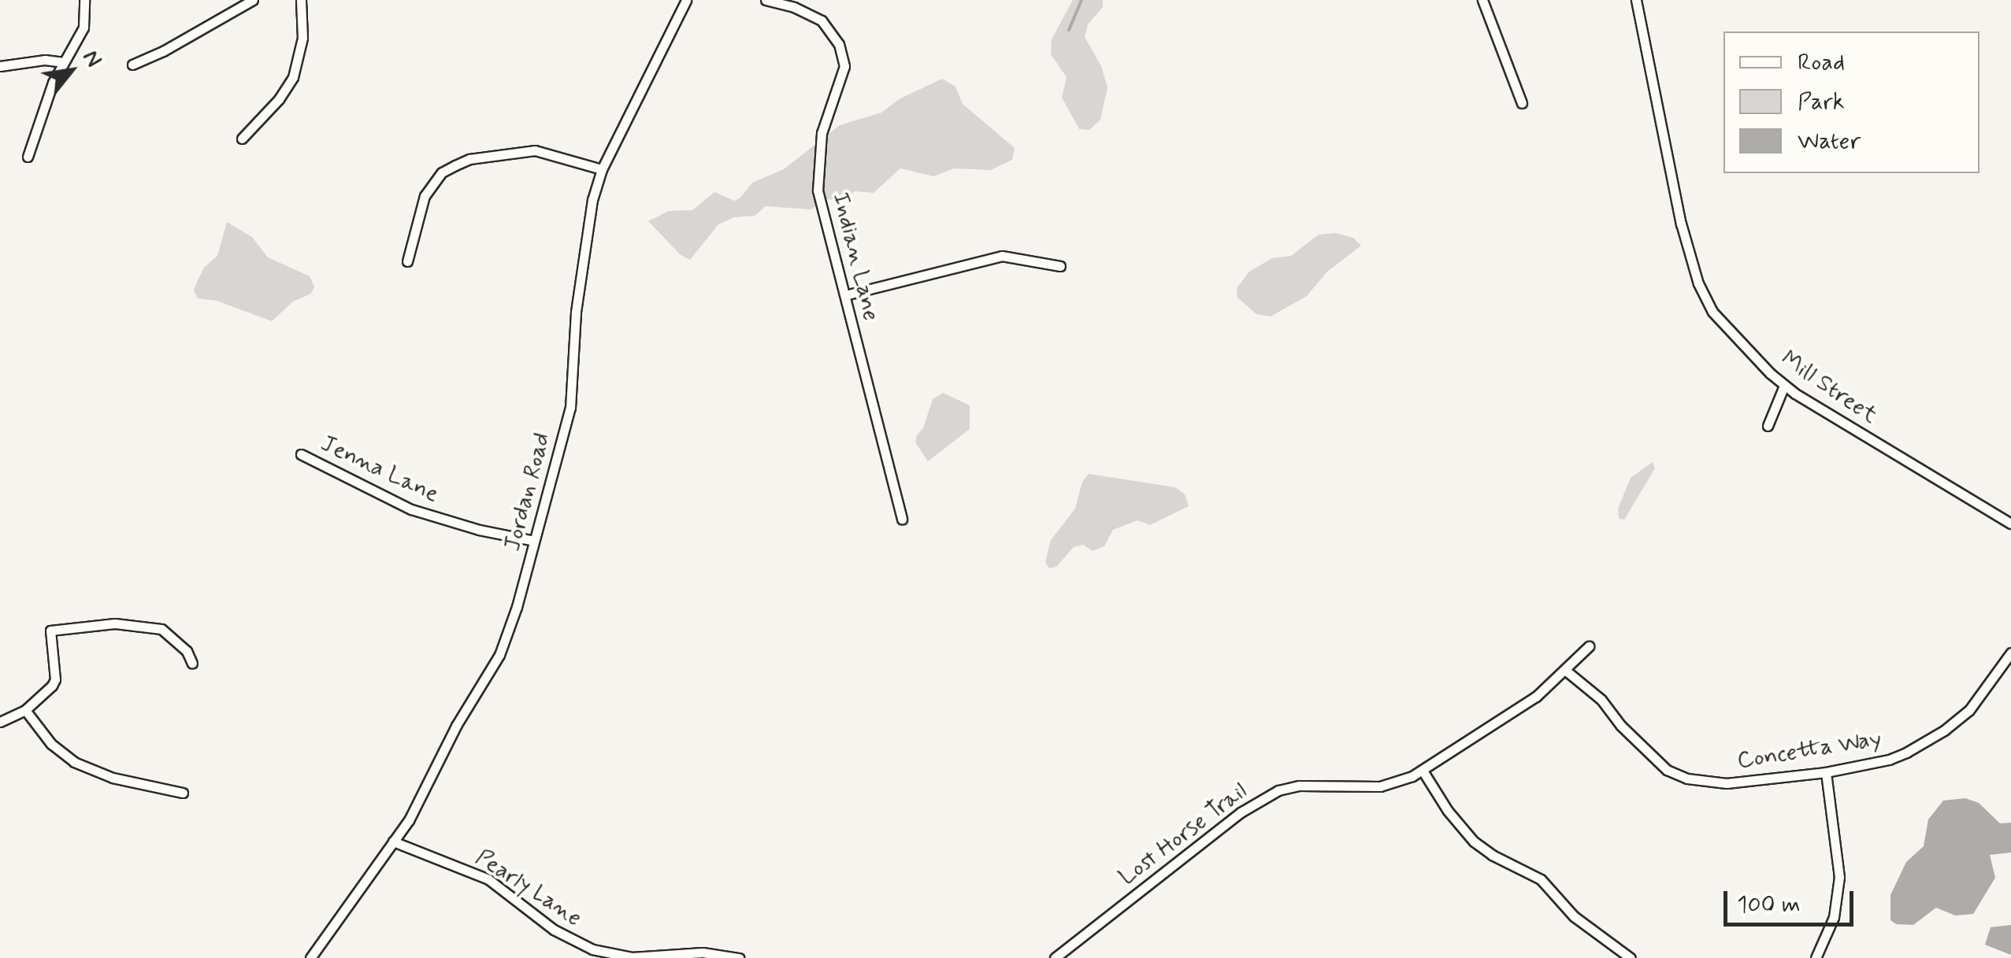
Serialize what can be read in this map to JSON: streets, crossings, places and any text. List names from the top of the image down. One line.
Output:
{"streets":{"street":["Indian Lane","Mill Street","Jenna Lane","Jordan Road","Concetta Way","Lost Horse Trail","Pearly Lane"]},"crossings":[["Jenna Lane","Jordan Road"],["Jordan Road","Pearly Lane"],["Concetta Way","Lost Horse Trail"]],"legend":["Road","Park","Water"],"scale_bar":"100 m","north":"top right"}
